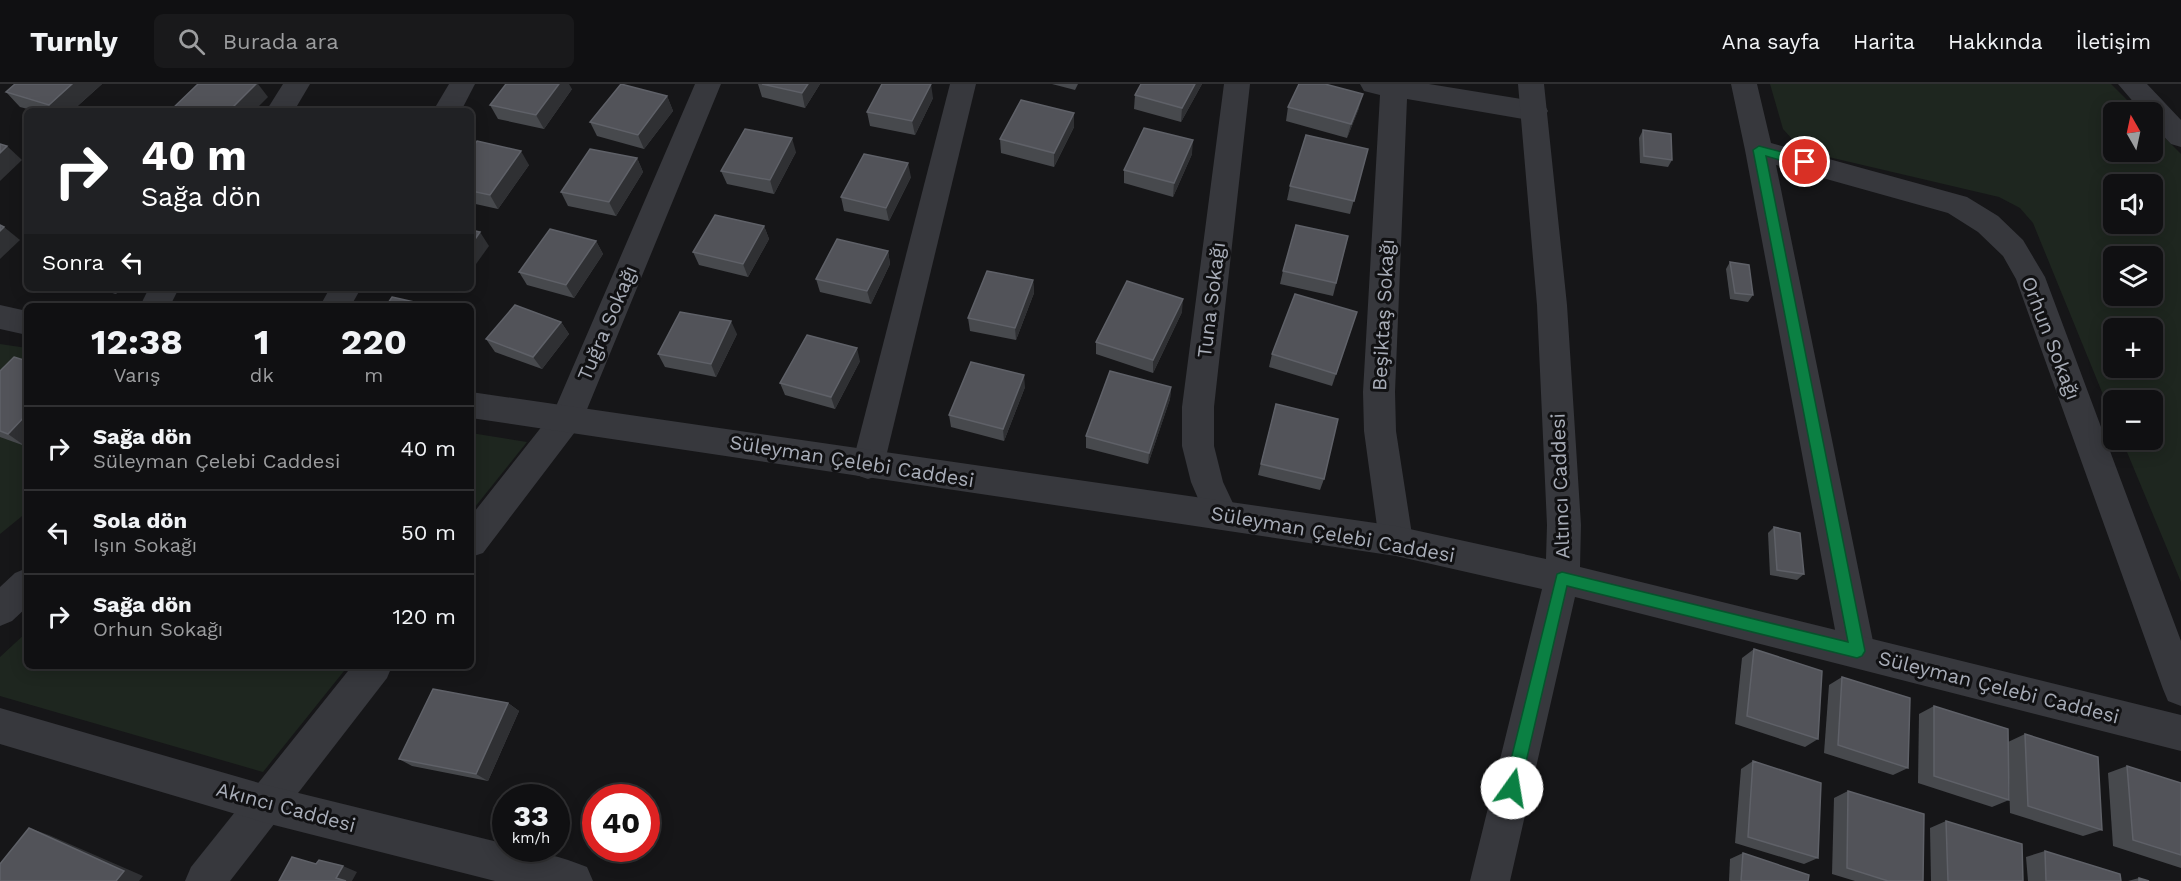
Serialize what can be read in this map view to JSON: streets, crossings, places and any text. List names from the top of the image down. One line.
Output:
{"streets":{"street":["Tuna Sokağı","Beşiktaş Sokağı","Tuğra Sokağı","Orhun Sokağı","Süleyman Çelebi Caddesi","Altıncı Caddesi","Akıncı Caddesi"]},"crossings":[["Tuna Sokağı","Süleyman Çelebi Caddesi"],["Beşiktaş Sokağı","Süleyman Çelebi Caddesi"],["Tuğra Sokağı","Süleyman Çelebi Caddesi"],["Süleyman Çelebi Caddesi","Altıncı Caddesi"]],"north":"top","page":{"header":"Turnly","search":"Burada ara","nav":["Ana sayfa","Harita","Hakkında","İletişim"],"map_buttons":["+","−"],"turn":["40 m","Sağa dön"],"then":"Sonra","eta":["12:38","Varış","1","dk","220","m"],"list":[{"name":"Sağa dön","note":"Süleyman Çelebi Caddesi","value":"40 m"},{"name":"Sola dön","note":"Işın Sokağı","value":"50 m"},{"name":"Sağa dön","note":"Orhun Sokağı","value":"120 m"}],"speed":"33 km/h","limit":"40"}}
